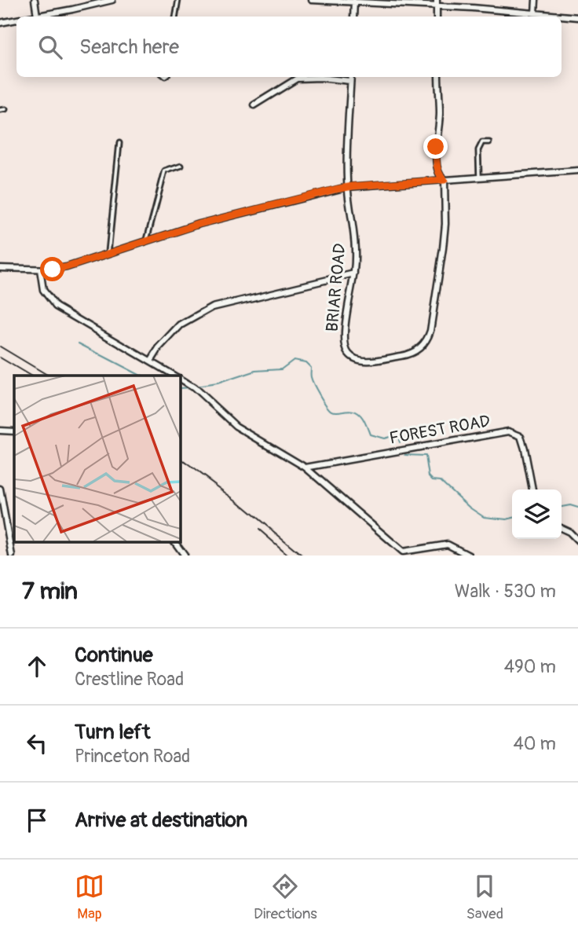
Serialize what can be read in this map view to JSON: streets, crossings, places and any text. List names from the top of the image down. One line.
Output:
{"streets":{"street":["BRIAR ROAD","FOREST ROAD"]},"page":{"search":"Search here","heading":["7 min","Walk · 530 m"],"list":[["Continue","Crestline Road","490 m"],["Turn left","Princeton Road","40 m"],"Arrive at destination"],"nav":["Map","Directions","Saved"]}}
